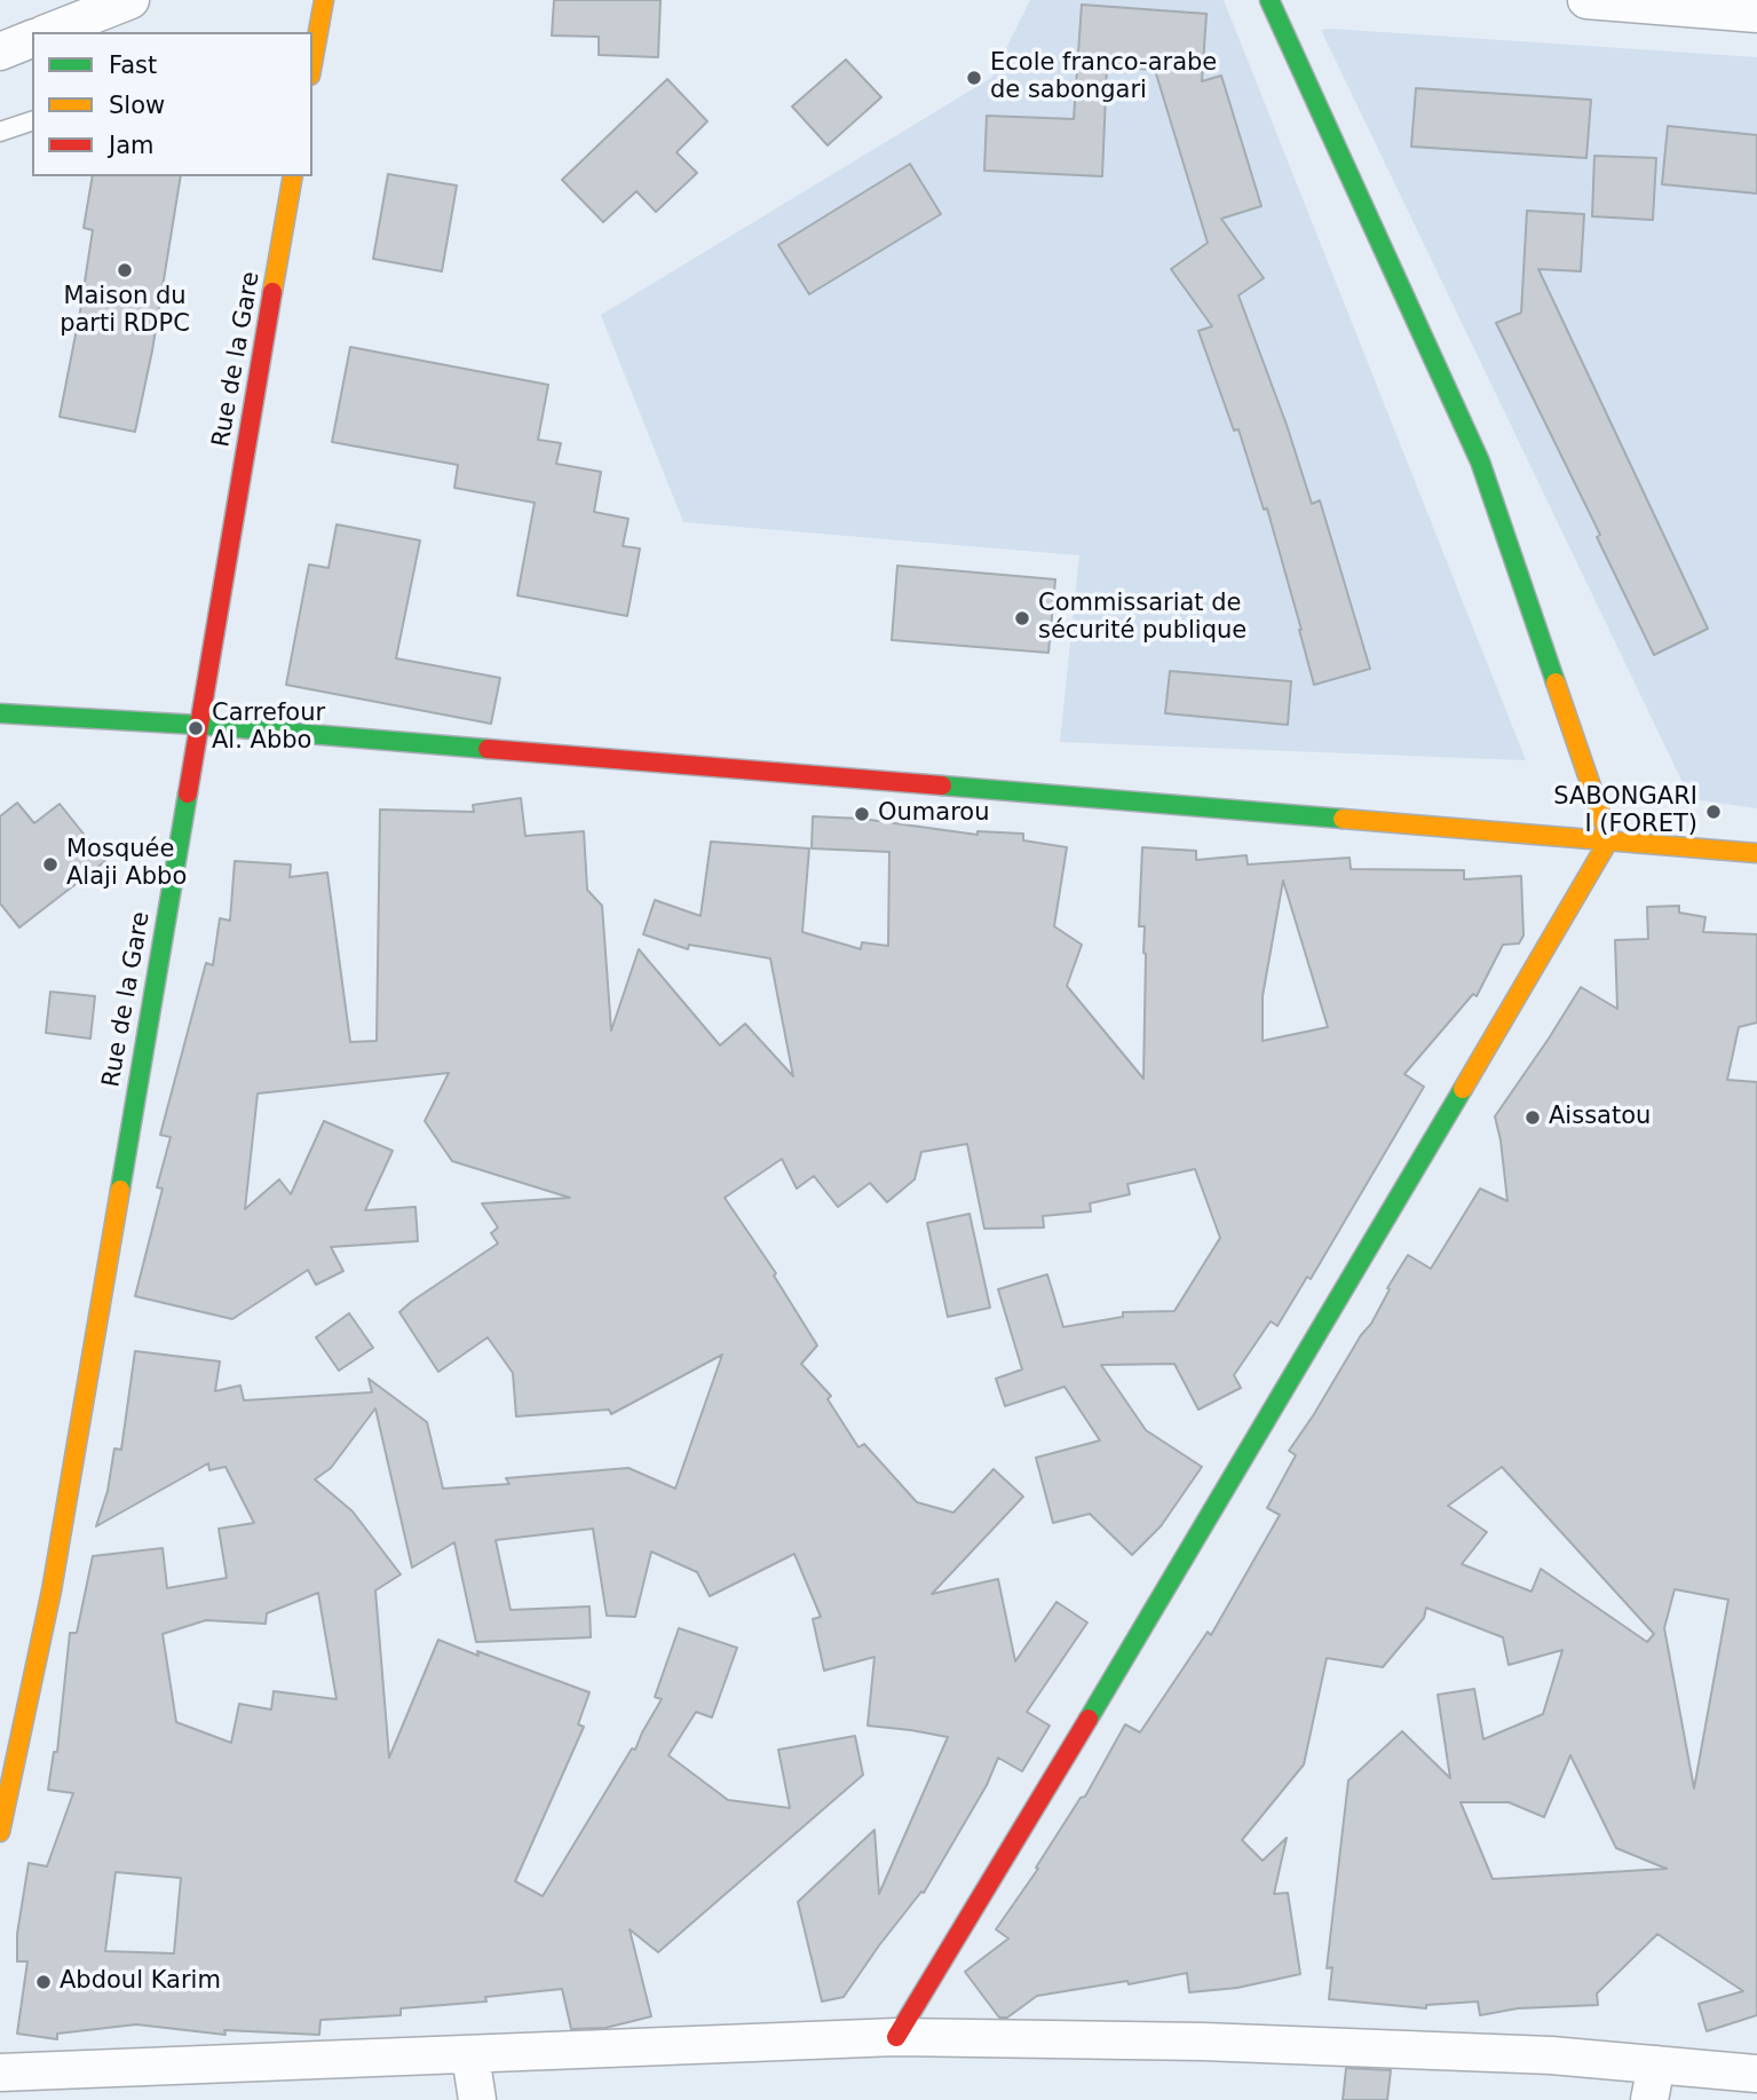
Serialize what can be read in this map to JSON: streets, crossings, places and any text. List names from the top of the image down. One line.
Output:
{"streets":{"street":["Rue de la Gare"]},"places":["Ecole franco-arabe de sabongari","Maison du parti RDPC","Commissariat de sécurité publique","Carrefour Al. Abbo","SABONGARI I (FORET)","Oumarou","Mosquée Alaji Abbo","Aissatou","Abdoul Karim"],"legend":["Fast","Slow","Jam"]}
